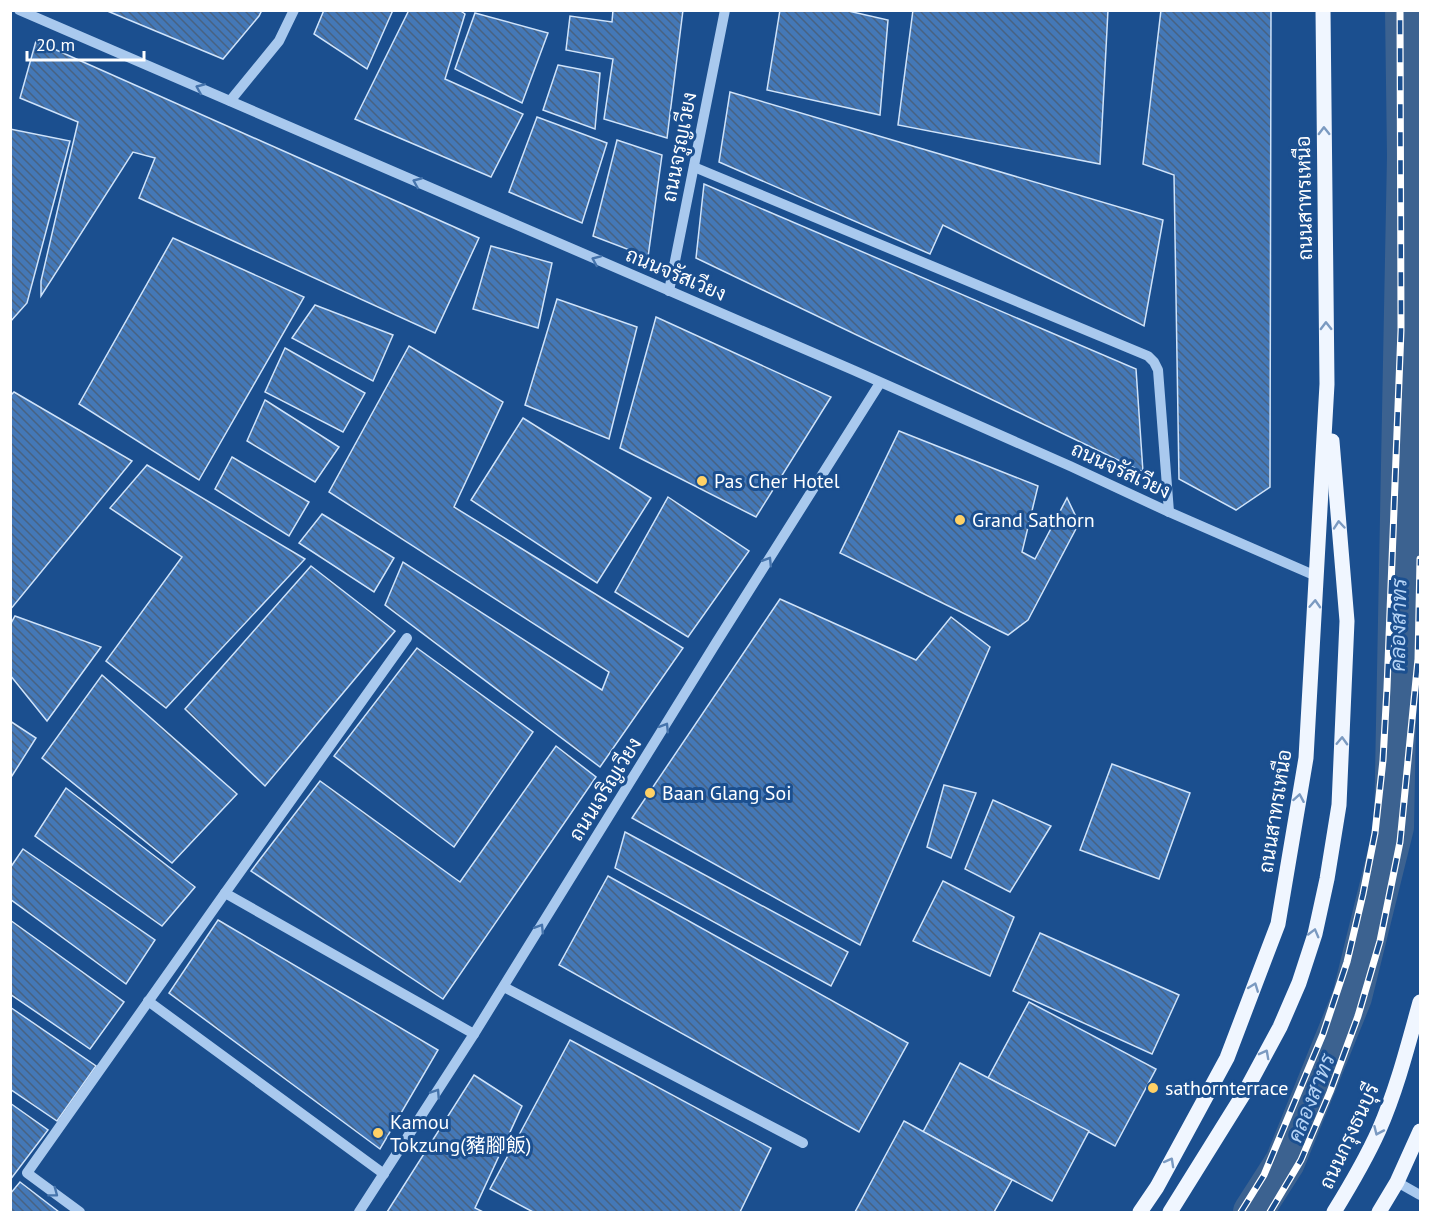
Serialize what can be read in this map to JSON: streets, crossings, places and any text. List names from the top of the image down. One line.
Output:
{"streets":{"main road":["ถนนสาทรเหนือ","ถนนกรุงธนบุรี"],"street":["ถนนจรูญเวียง","ถนนจรัสเวียง","ถนนเจริญเวียง"]},"crossings":[["ถนนจรูญเวียง","ถนนจรัสเวียง"],["ถนนสาทรเหนือ","ถนนจรัสเวียง"],["ถนนจรัสเวียง","ถนนเจริญเวียง"]],"one_way":["ถนนสาทรเหนือ","ถนนจรัสเวียง","ถนนเจริญเวียง"],"water":["คลองสาทร"],"places":["Pas Cher Hotel","Grand Sathorn","Baan Glang Soi","sathornterrace","Kamou Tokzung(豬腳飯)"],"scale_bar":"20 m"}
